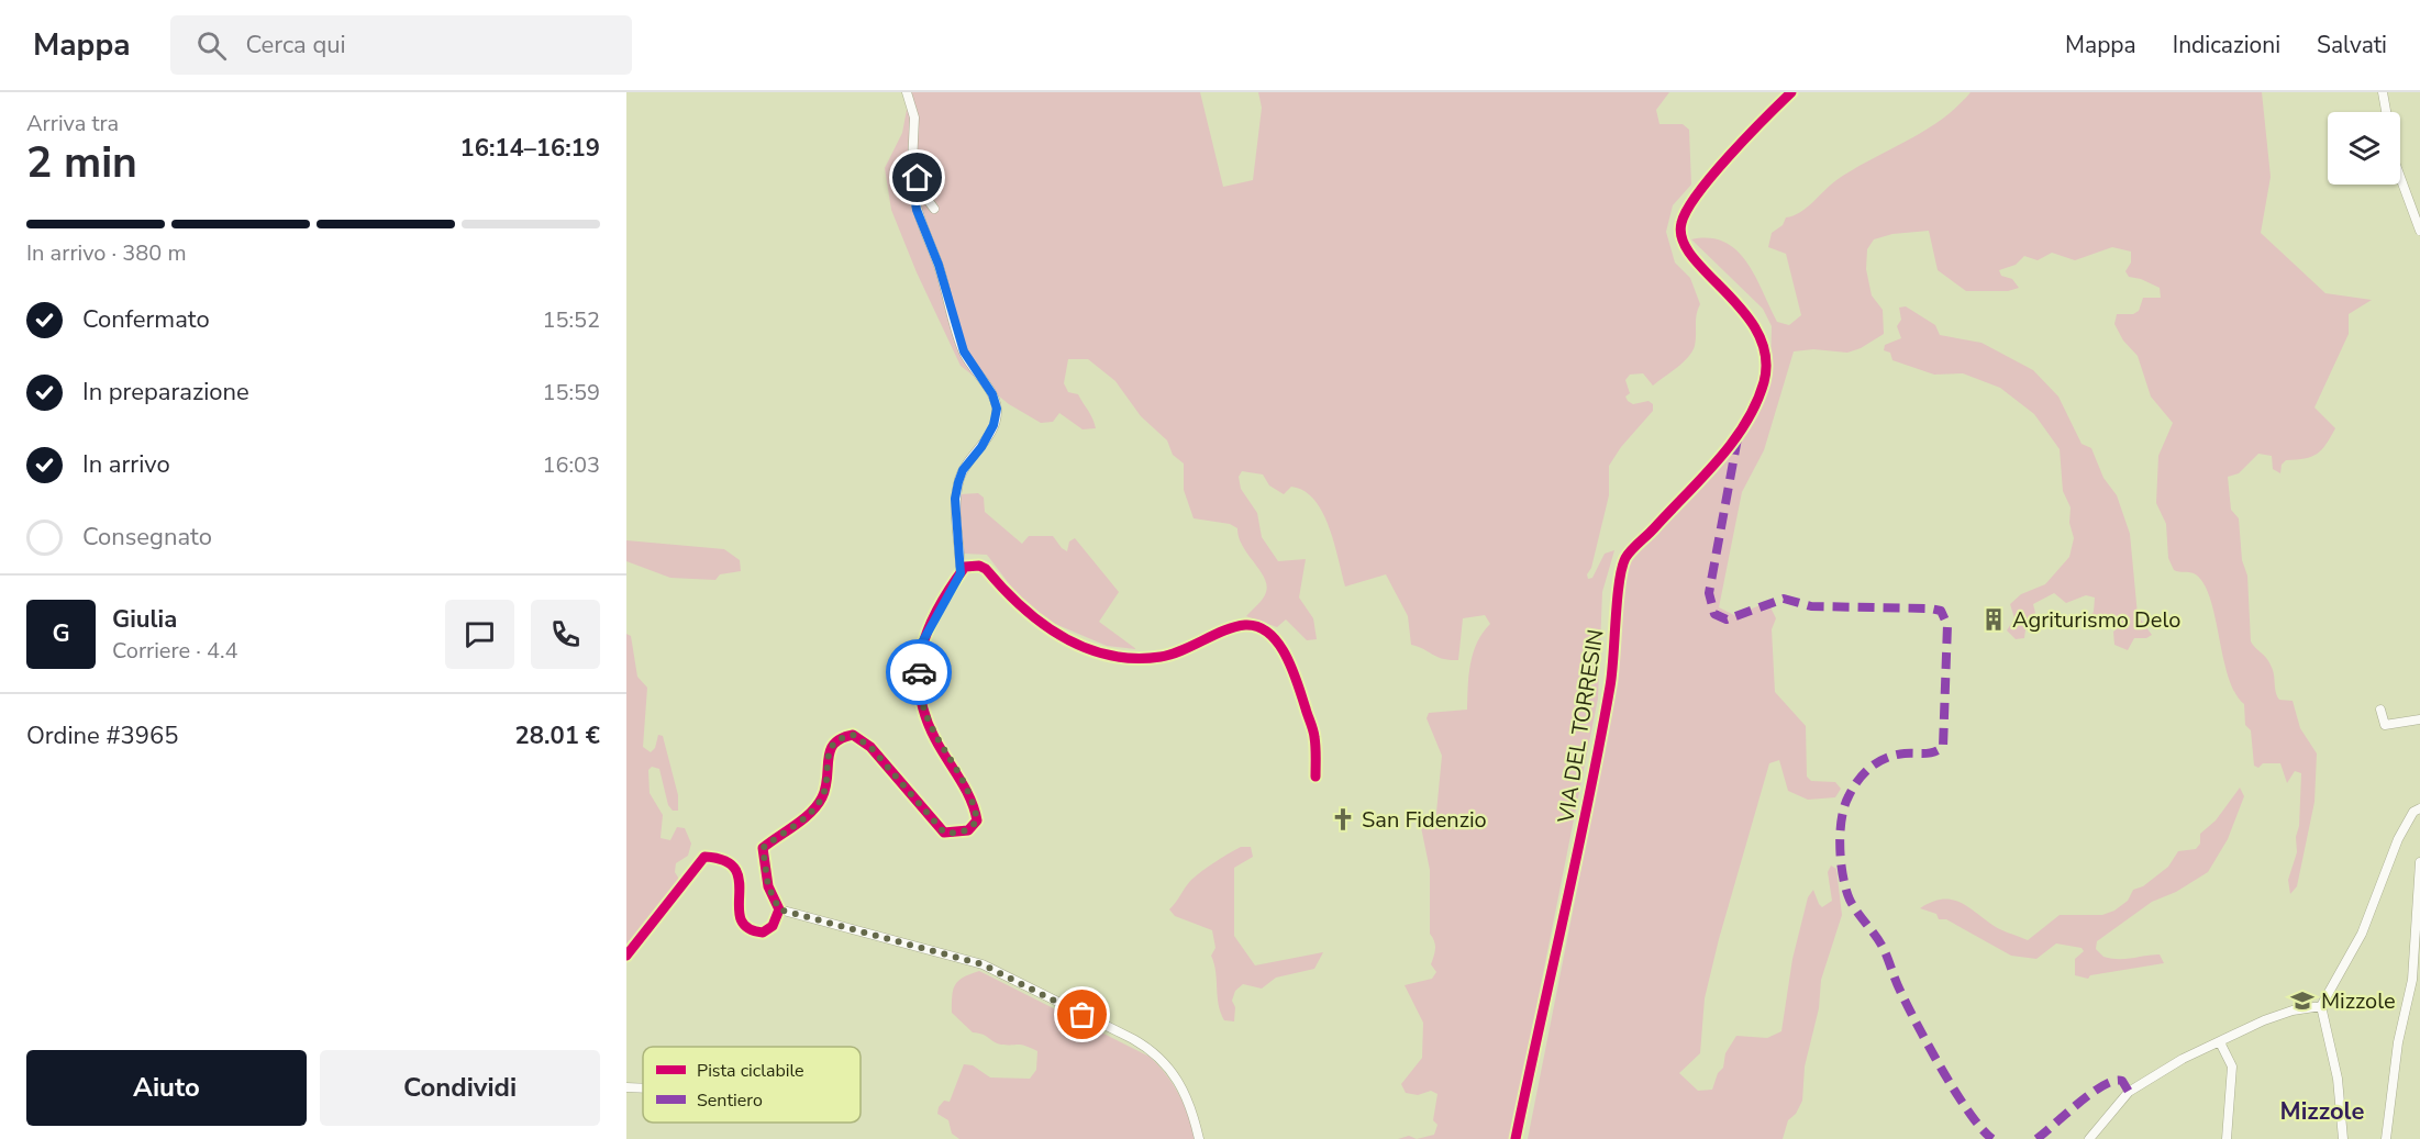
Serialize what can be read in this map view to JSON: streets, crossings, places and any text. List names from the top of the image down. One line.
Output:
{"streets":{"street":["VIA DEL TORRESIN"]},"districts":["Mizzole"],"places":{"building":["Agriturismo Delo"],"church":["San Fidenzio"],"school or university":["Mizzole"]},"legend":["Pista ciclabile","Sentiero"],"page":{"header":"Mappa","search":"Cerca qui","nav":["Mappa","Indicazioni","Salvati"],"heading":["2 min","Arriva tra","16:14–16:19"],"panel":["Giulia","Corriere · 4.4","Ordine #3965","28.01 €"],"bar":"In arrivo · 380 m","list":[["Confermato","15:52"],["In preparazione","15:59"],["In arrivo","16:03"],"Consegnato"],"round":"G","buttons":["Aiuto","Condividi"]}}
